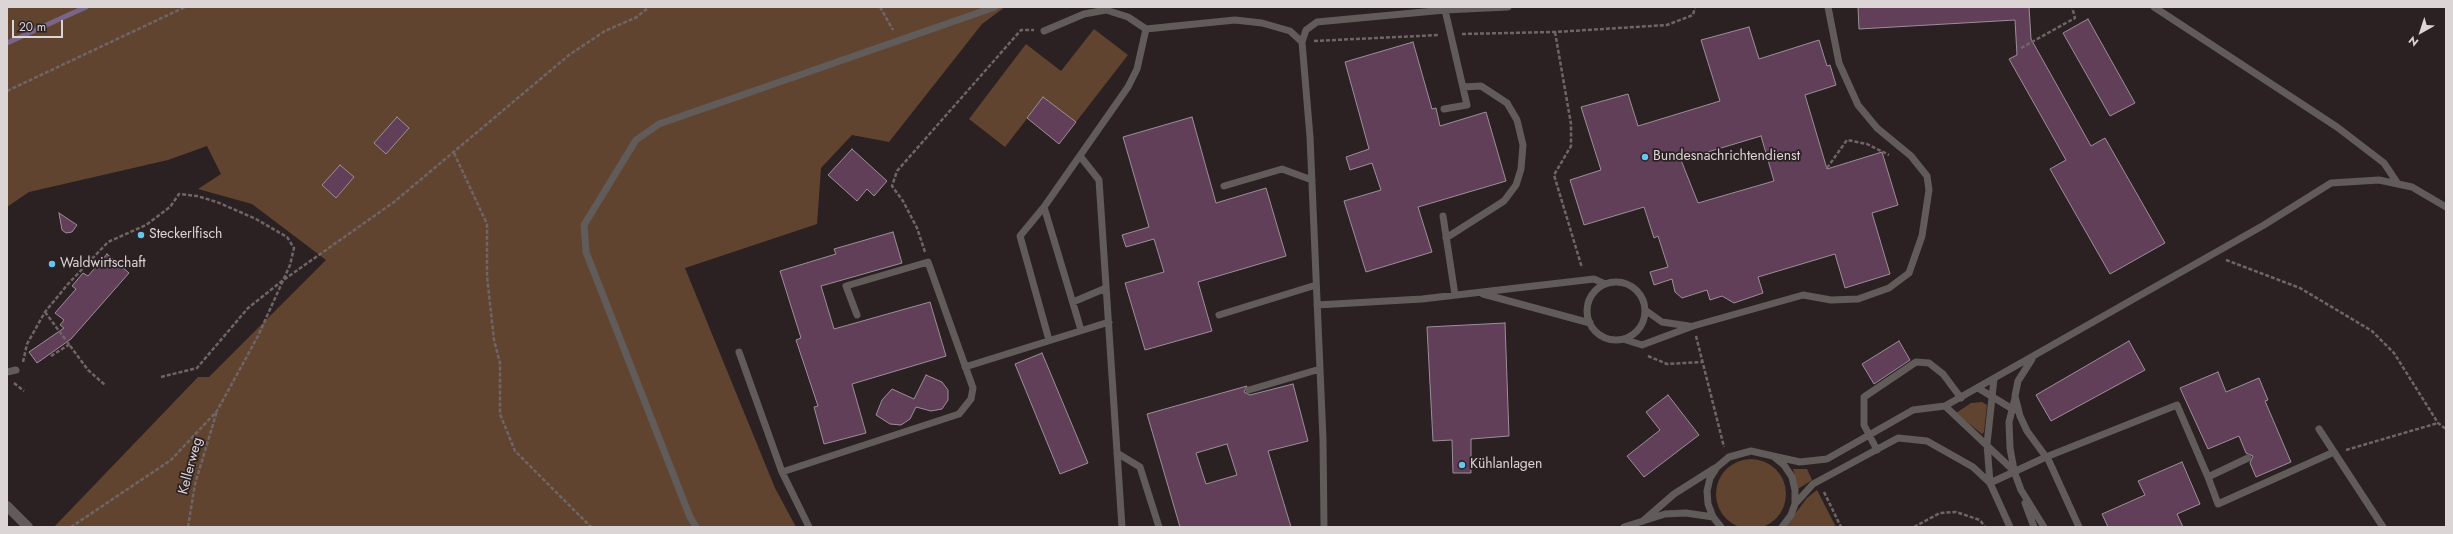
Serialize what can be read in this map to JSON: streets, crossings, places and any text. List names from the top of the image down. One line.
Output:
{"streets":{"path":["Kellerweg"]},"places":["Bundesnachrichtendienst","Steckerlfisch","Waldwirtschaft","Kühlanlagen"],"scale_bar":"20 m","north":"bottom left"}
